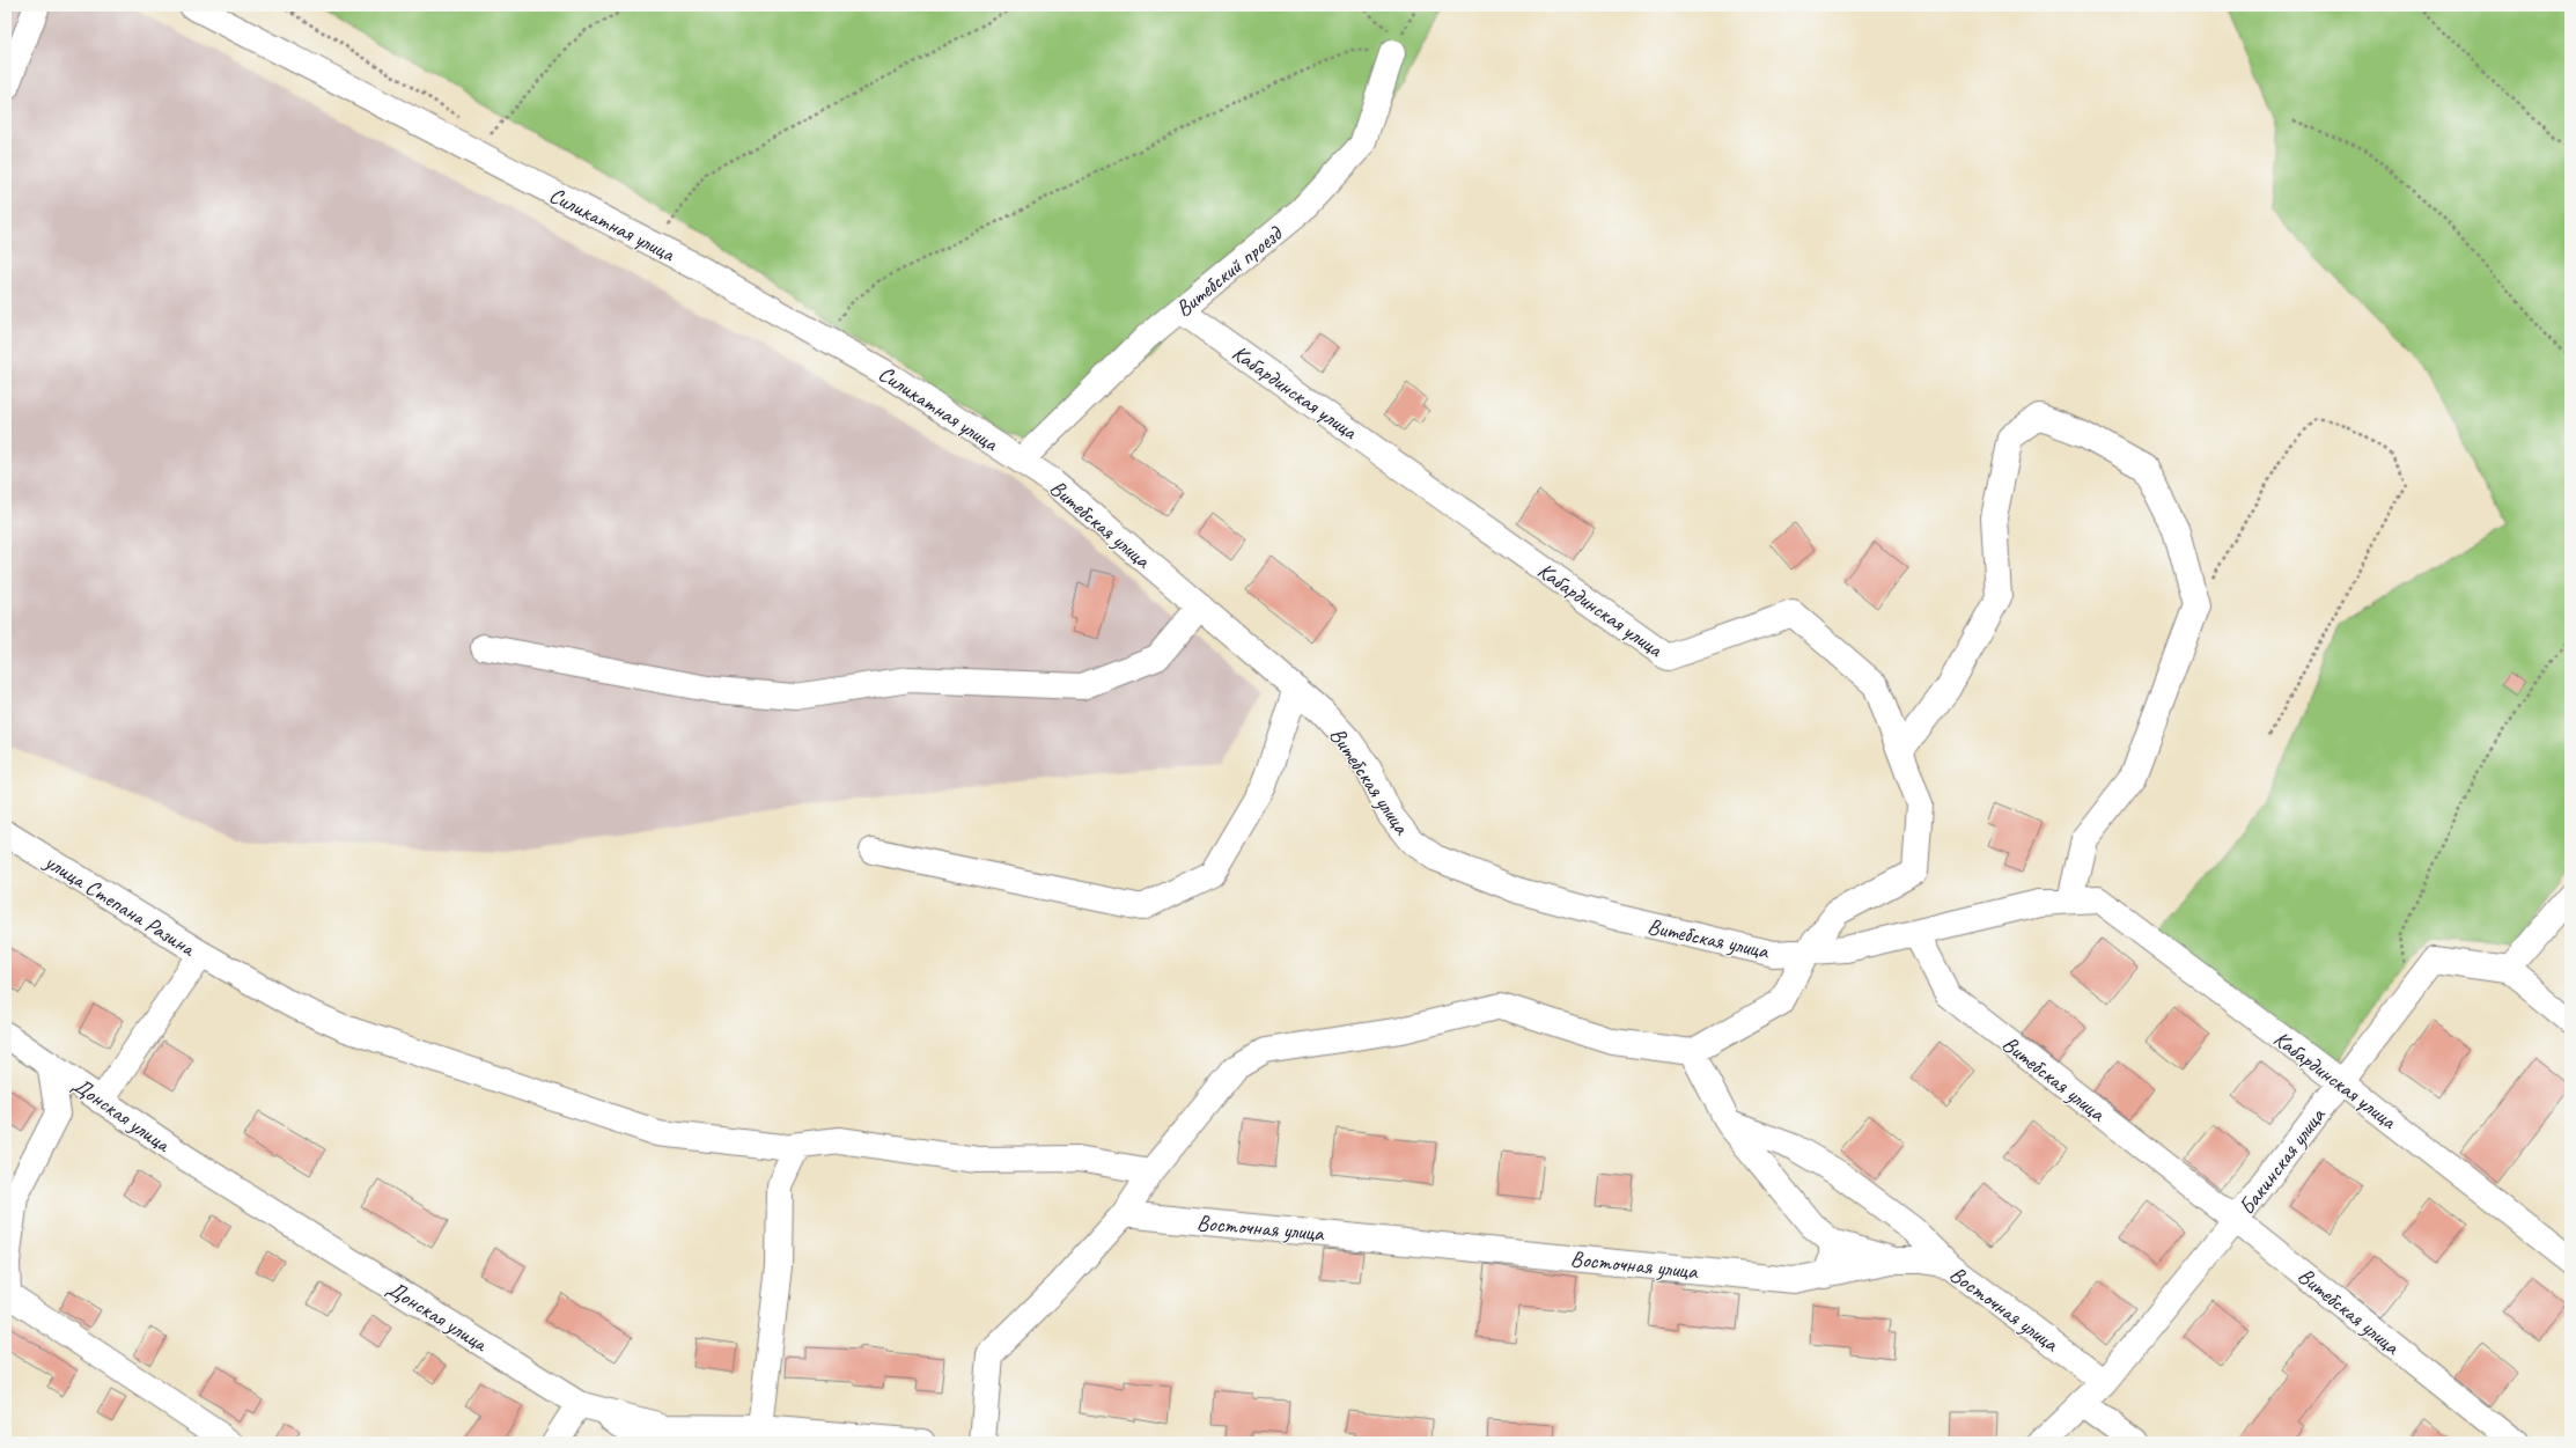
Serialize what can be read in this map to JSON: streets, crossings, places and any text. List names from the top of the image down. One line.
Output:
{"streets":{"street":["Силикатная улица","Витебский проезд","Кабардинская улица","Витебская улица","улица Степана Разина","Донская улица","Бакинская улица","Восточная улица"]},"crossings":[["Силикатная улица","Витебский проезд"],["Силикатная улица","Витебская улица"],["Витебский проезд","Кабардинская улица"],["Витебский проезд","Витебская улица"],["Кабардинская улица","Витебская улица"],["Кабардинская улица","Бакинская улица"],["Витебская улица","Бакинская улица"],["улица Степана Разина","Донская улица"],["Бакинская улица","Восточная улица"]]}
